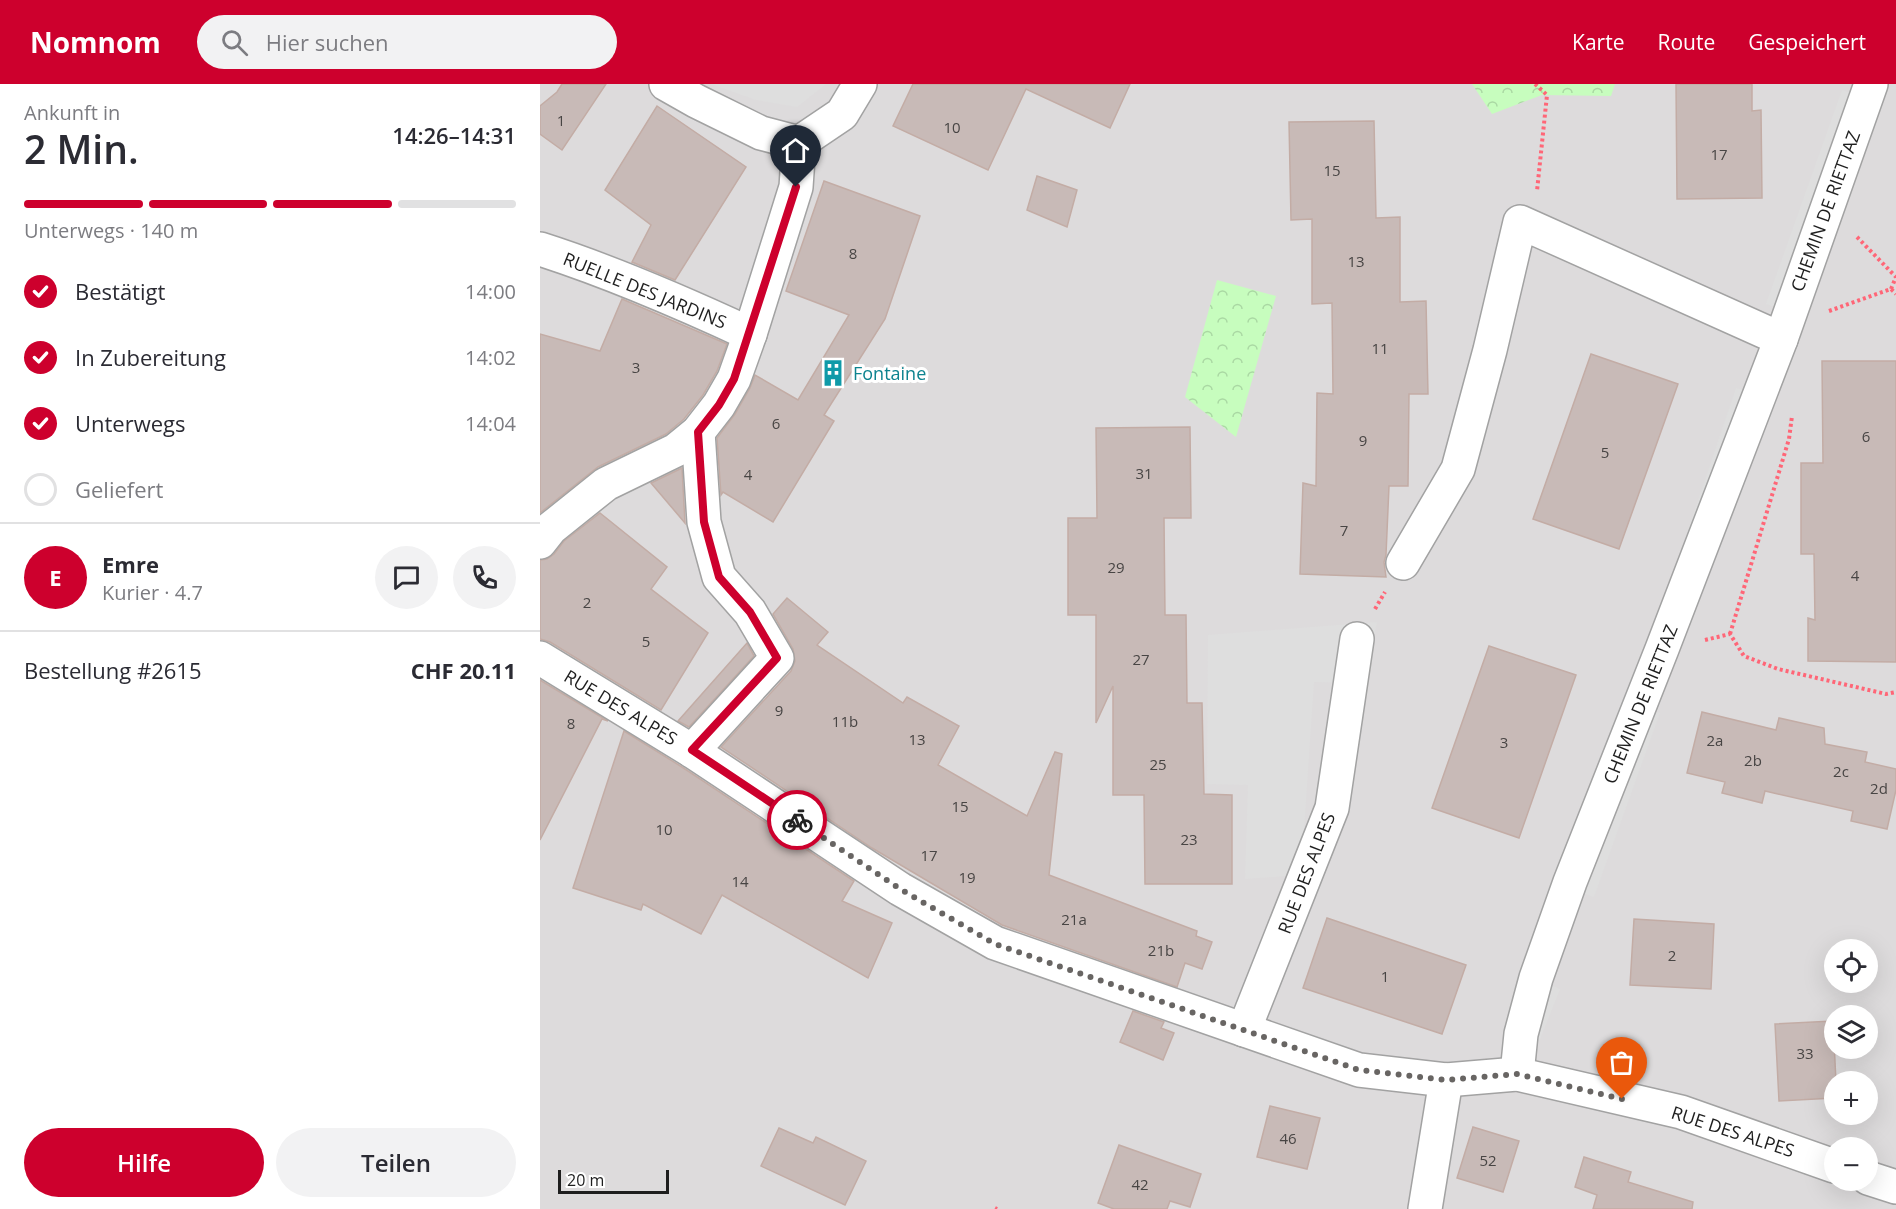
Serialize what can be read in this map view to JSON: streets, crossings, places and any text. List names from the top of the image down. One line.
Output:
{"streets":{"street":["CHEMIN DE RIETTAZ","RUELLE DES JARDINS","RUE DES ALPES"]},"crossings":[["CHEMIN DE RIETTAZ","RUE DES ALPES"]],"places":{"building":["Fontaine"]},"house_numbers":["1","10","17","15","8","13","11","3","6","6","9","5","31","4","7","29","4","2","5","27","9","11b","8","13","2a","3","2b","25","2c","2d","15","10","23","17","19","14","21a","21b","2","1","33","46","52","42"],"scale_bar":"20 m","page":{"header":"Nomnom","search":"Hier suchen","nav":["Karte","Route","Gespeichert"],"heading":["2 Min.","Ankunft in","14:26–14:31"],"panel":["Emre","Kurier · 4.7","Bestellung #2615","CHF 20.11"],"bar":"Unterwegs · 140 m","list":[["Bestätigt","14:00"],["In Zubereitung","14:02"],["Unterwegs","14:04"],"Geliefert"],"round":"E","map_buttons":["+","−"],"buttons":["Hilfe","Teilen"],"scale":"20 m"}}
